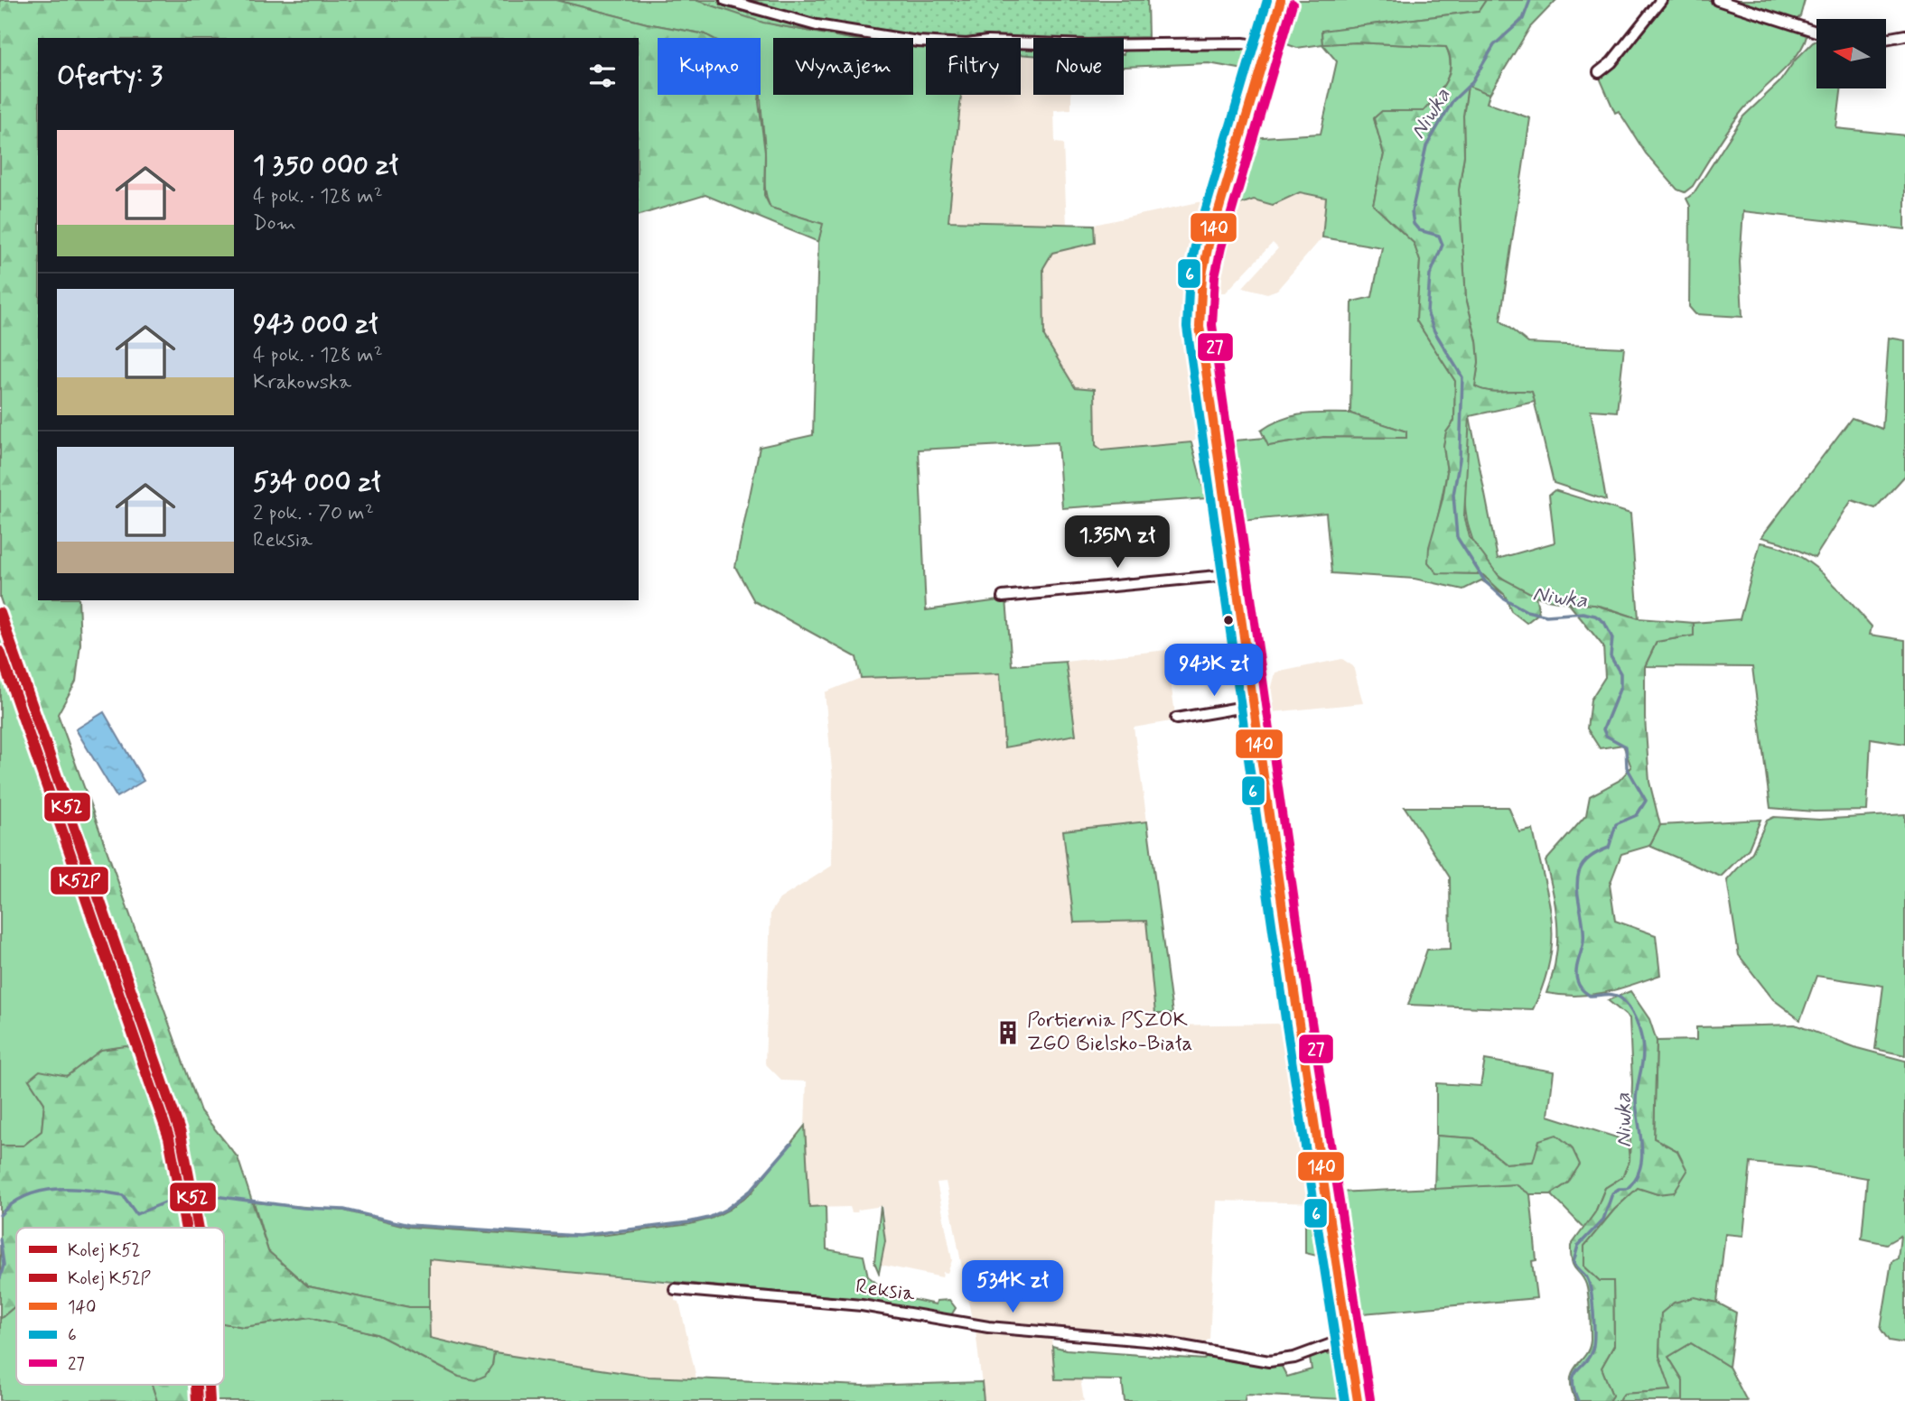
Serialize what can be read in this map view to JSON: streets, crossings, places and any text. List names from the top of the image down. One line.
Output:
{"streets":{"street":["Reksia"]},"water":["Niwka"],"places":{"building":["Portiernia PSZOK ZGO Bielsko-Biała"]},"lines":["transit line 140","transit line 6","transit line 27","rail line K52","rail line K52P"],"legend":["Kolej K52","Kolej K52P","140","6","27"],"north":"left","page":{"chip":["Kupno","Wynajem","Filtry","Nowe"],"heading":"Oferty: 3","list":[{"name":"1 350 000 zł","note":"4 pok. · 128 m² · Dom"},{"name":"943 000 zł","note":"4 pok. · 128 m² · Krakowska"},{"name":"534 000 zł","note":"2 pok. · 70 m² · Reksia"}],"price":["1.35M zł","943K zł","534K zł"]}}
